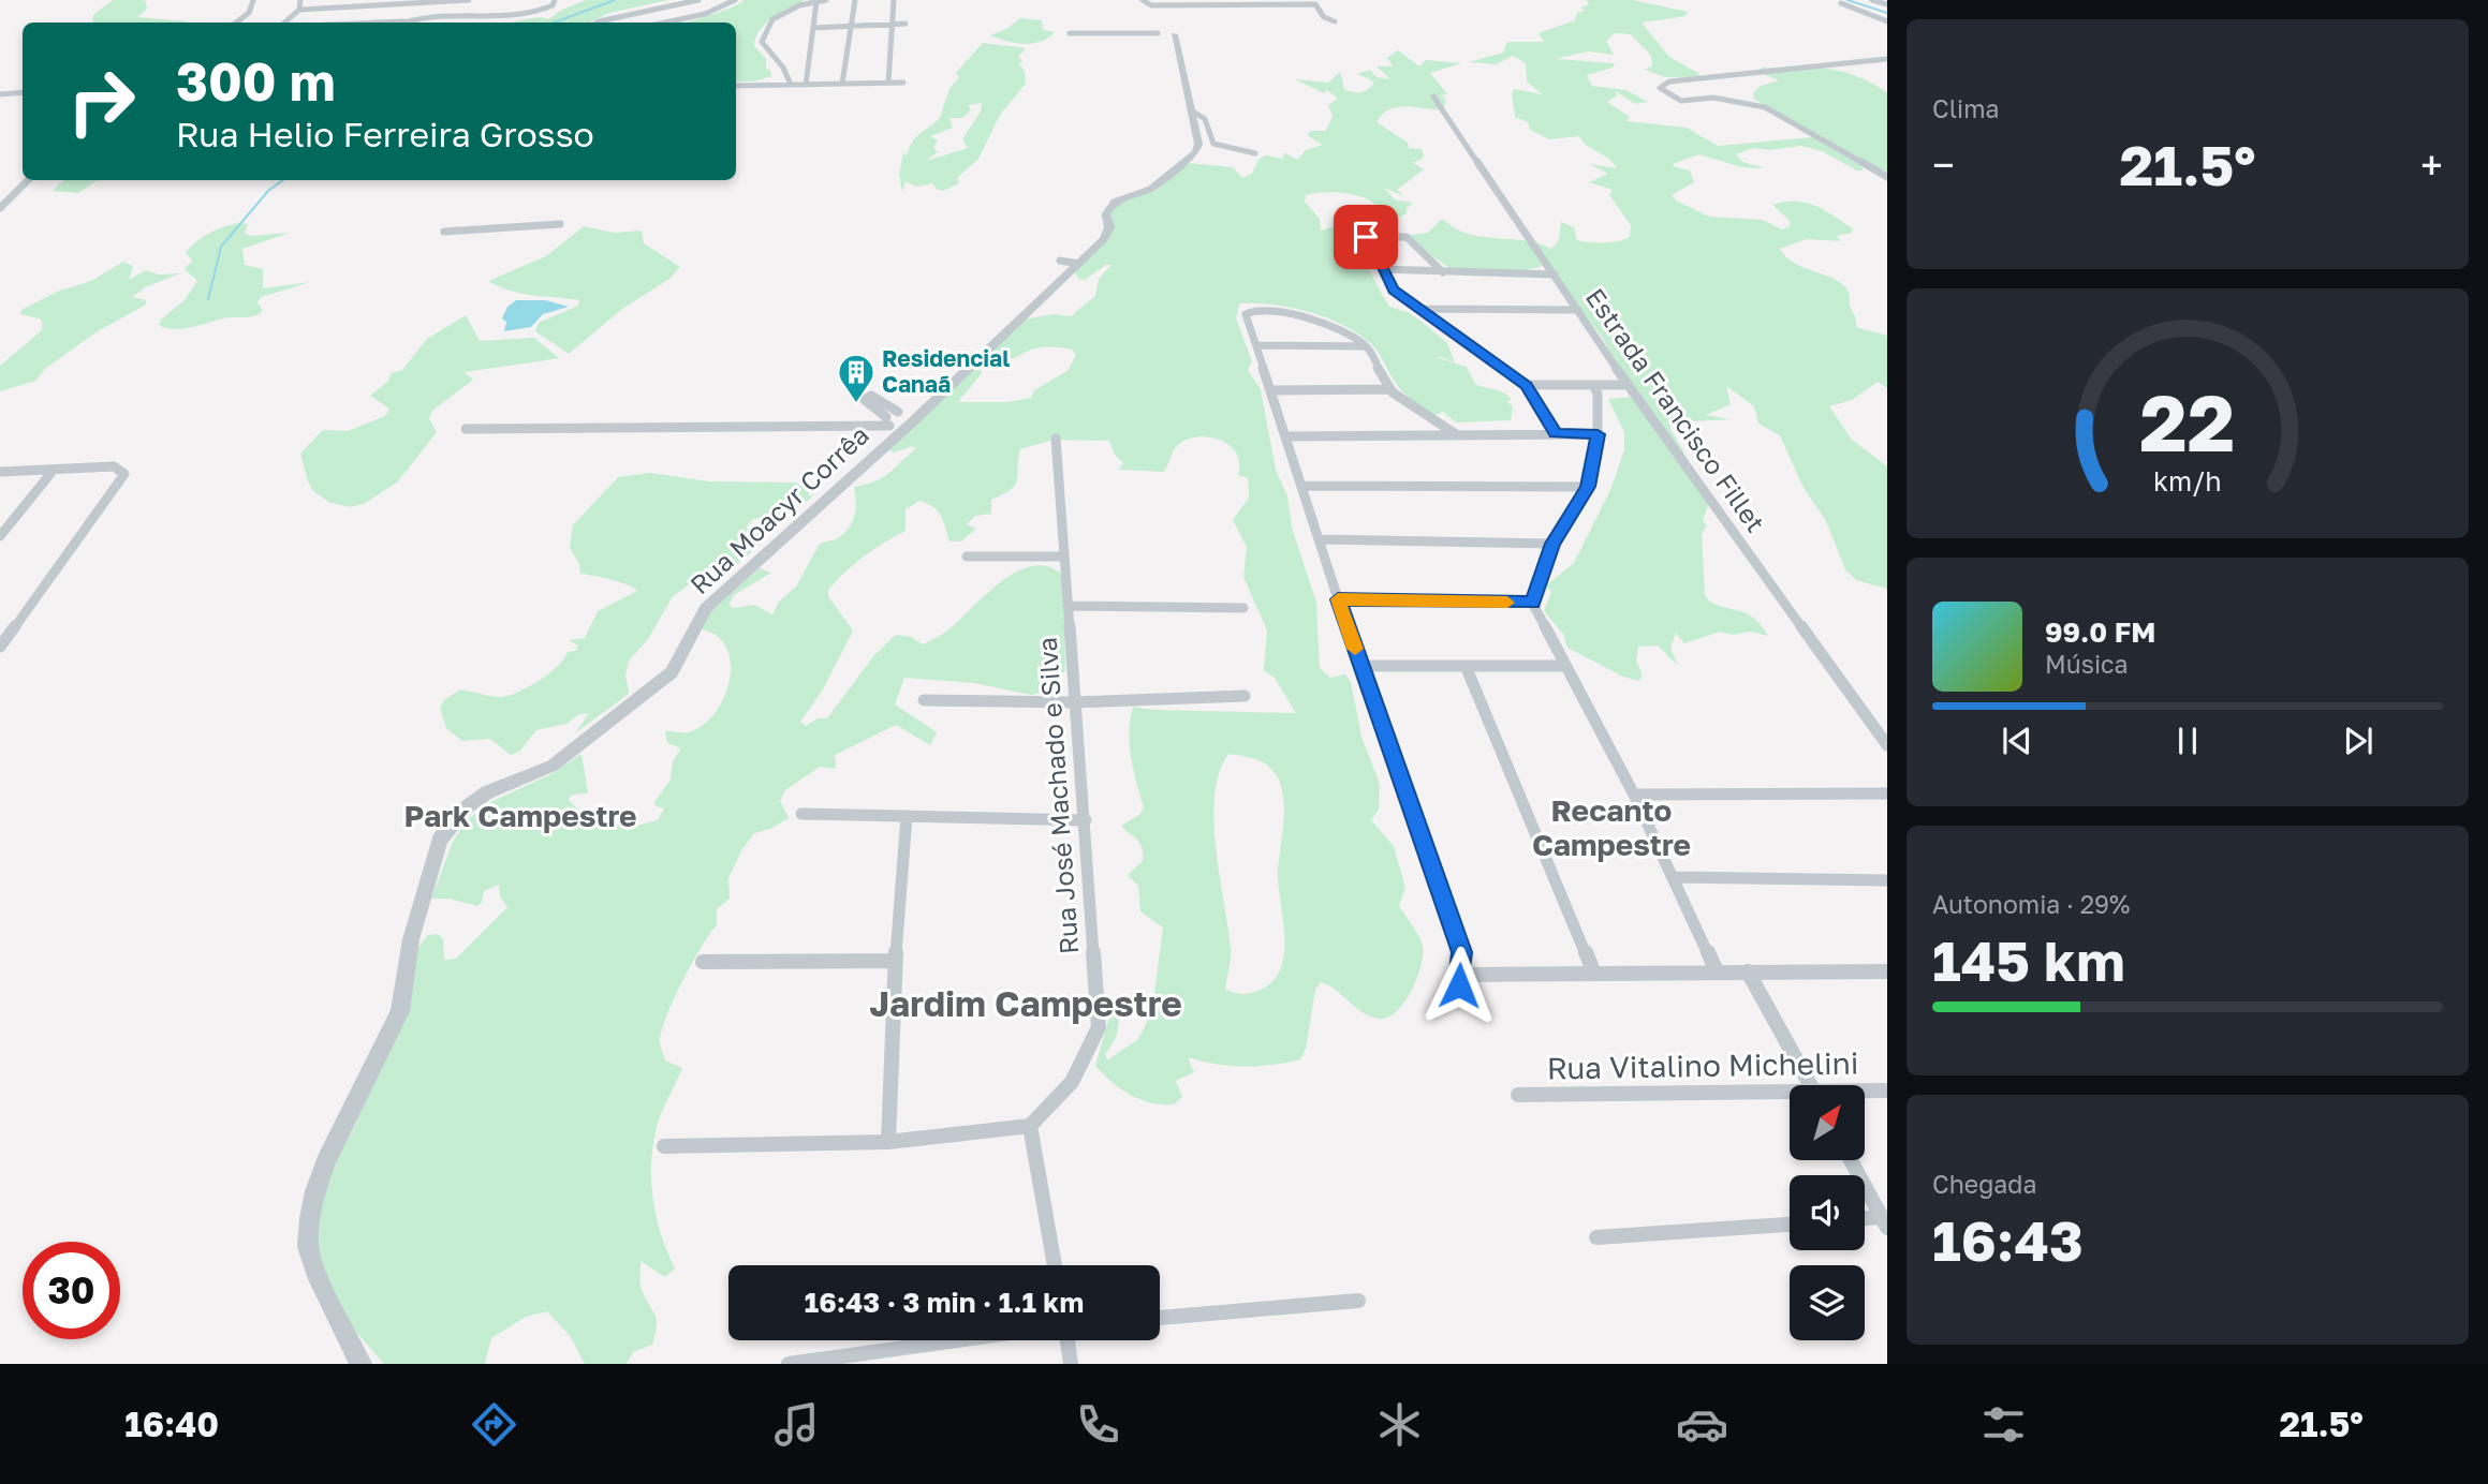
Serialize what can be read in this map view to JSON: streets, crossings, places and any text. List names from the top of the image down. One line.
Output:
{"streets":{"street":["Estrada Francisco Fillet","Rua Moacyr Corrêa","Rua José Machado e Silva","Rua Vitalino Michelini"]},"districts":["Recanto Campestre","Park Campestre","Jardim Campestre"],"places":{"building":["Residencial Canaã"]},"north":"top right","page":{"tile":["Clima",["Autonomia · 29%","145 km"],["Chegada","16:43"]],"turn":["300 m","Rua Helio Ferreira Grosso"],"heat":["−","21.5°","+"],"song":["99.0 FM","Música"],"limit":"30","trip":"16:43 · 3 min · 1.1 km","tabs":["16:40","21.5°"],"gauge":["22","km/h"]}}
